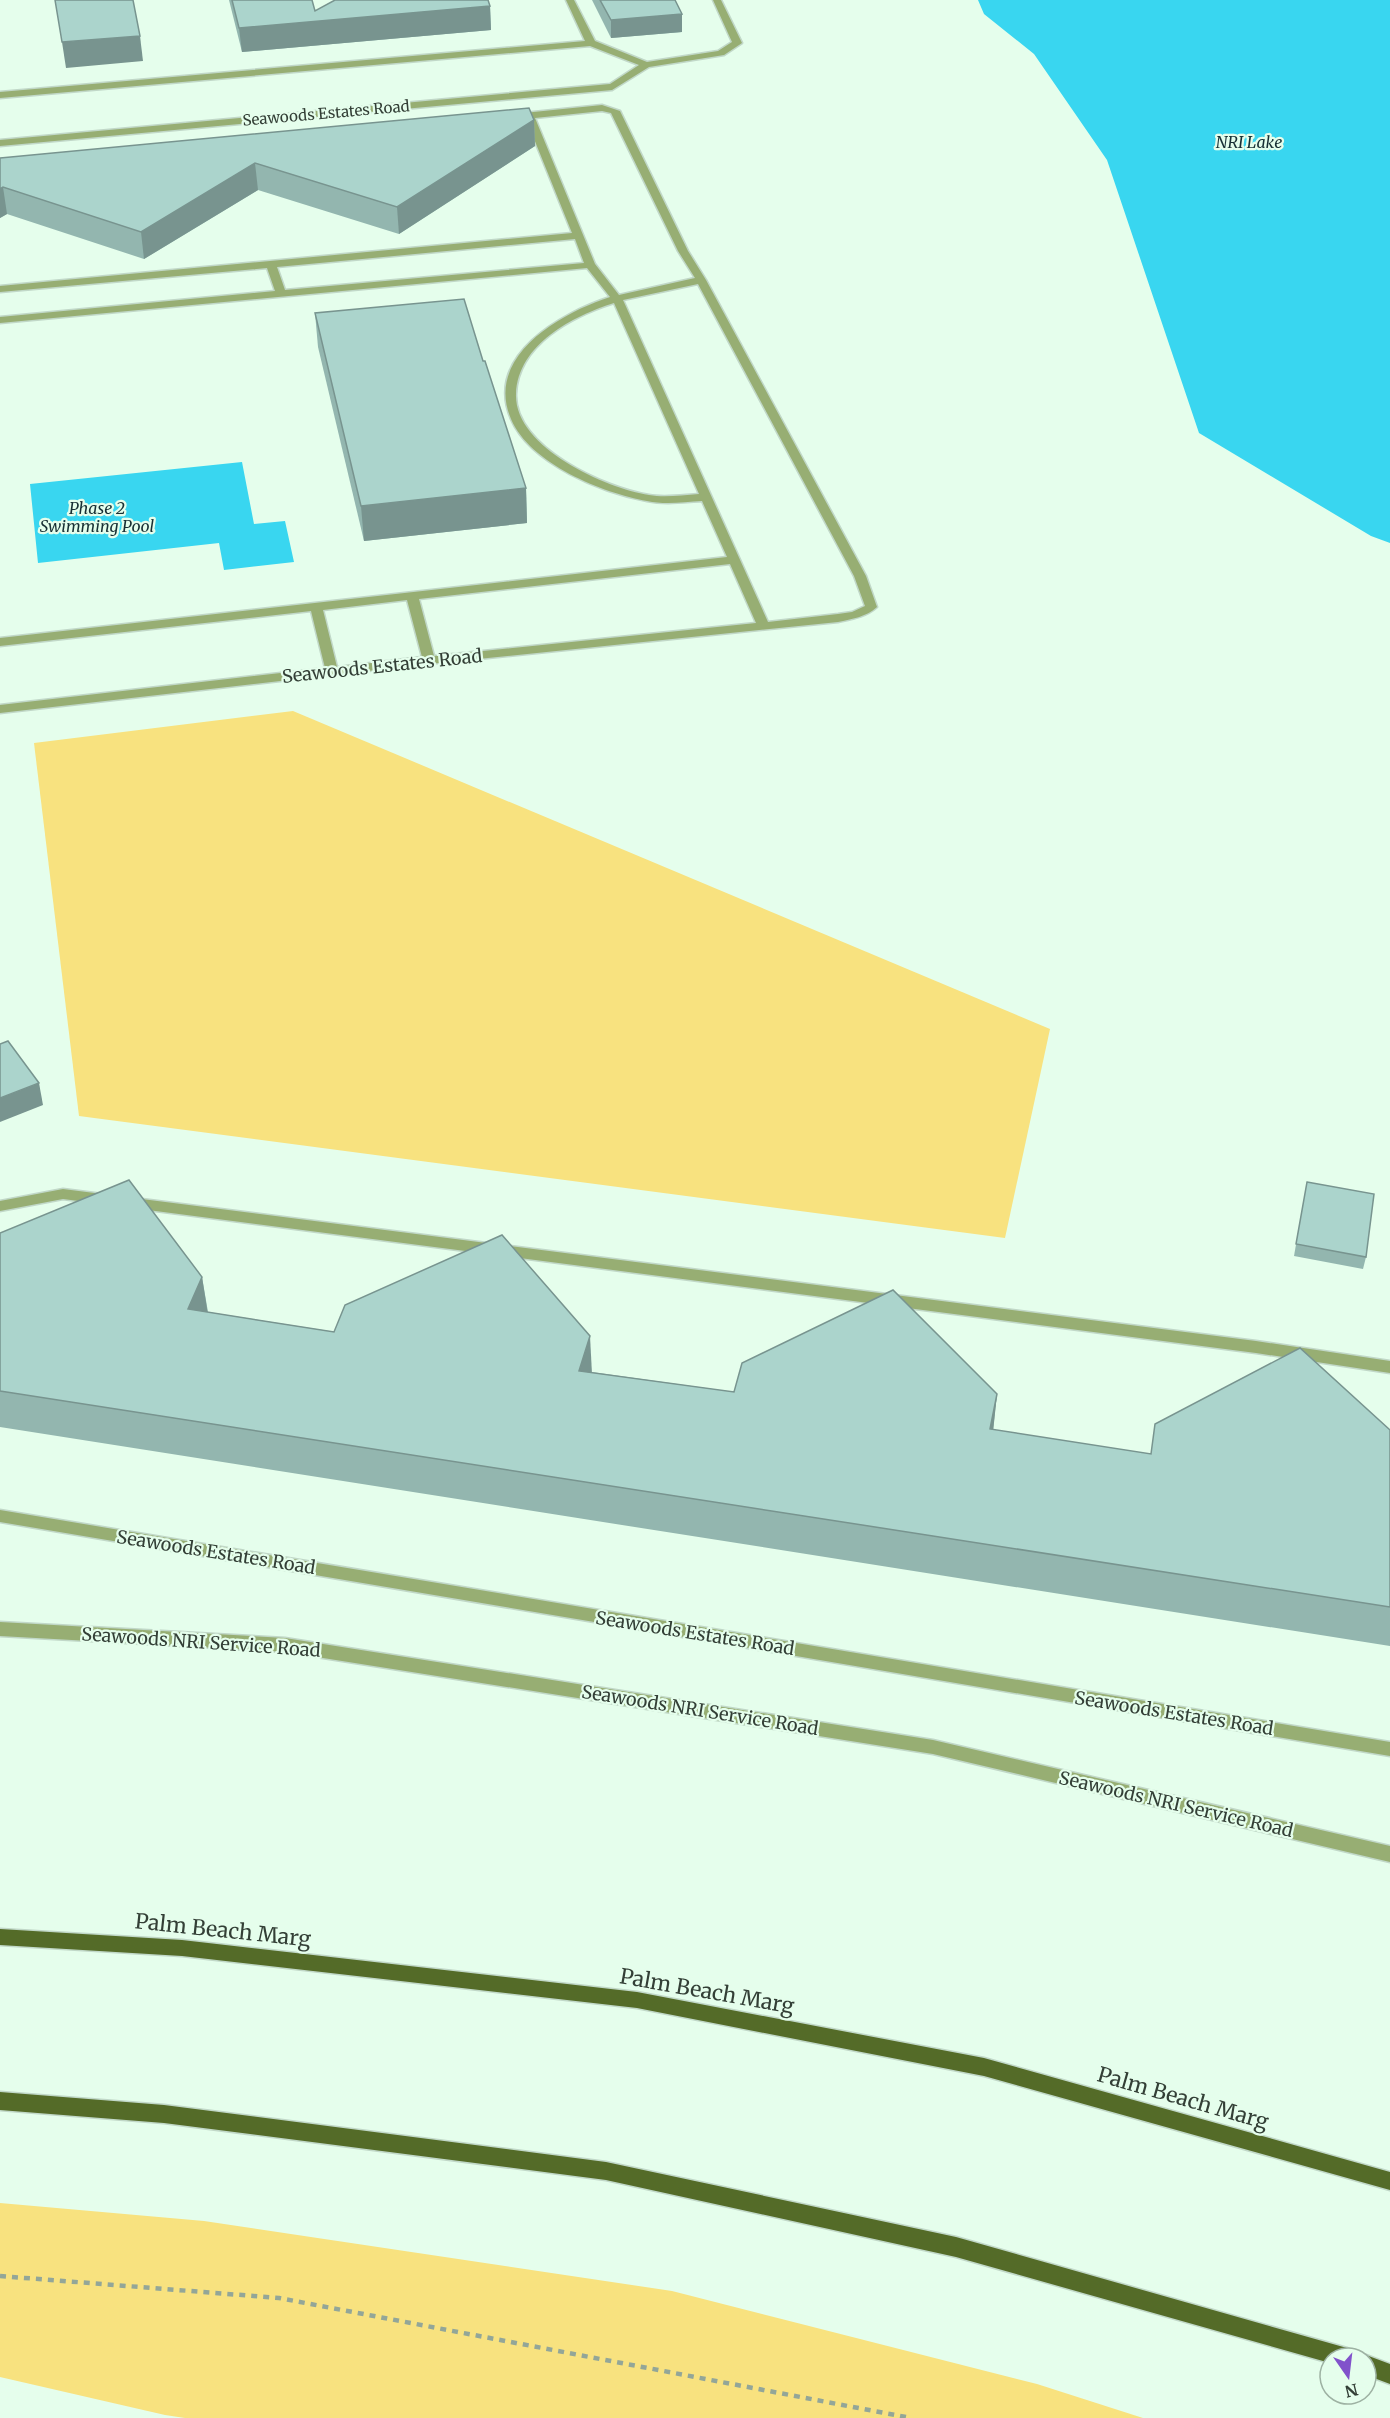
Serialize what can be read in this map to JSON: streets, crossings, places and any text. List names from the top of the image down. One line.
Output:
{"streets":{"main road":["Palm Beach Marg"],"street":["Seawoods Estates Road","Seawoods NRI Service Road"]},"water":["NRI Lake","Phase 2 Swimming Pool"],"north":"bottom"}
